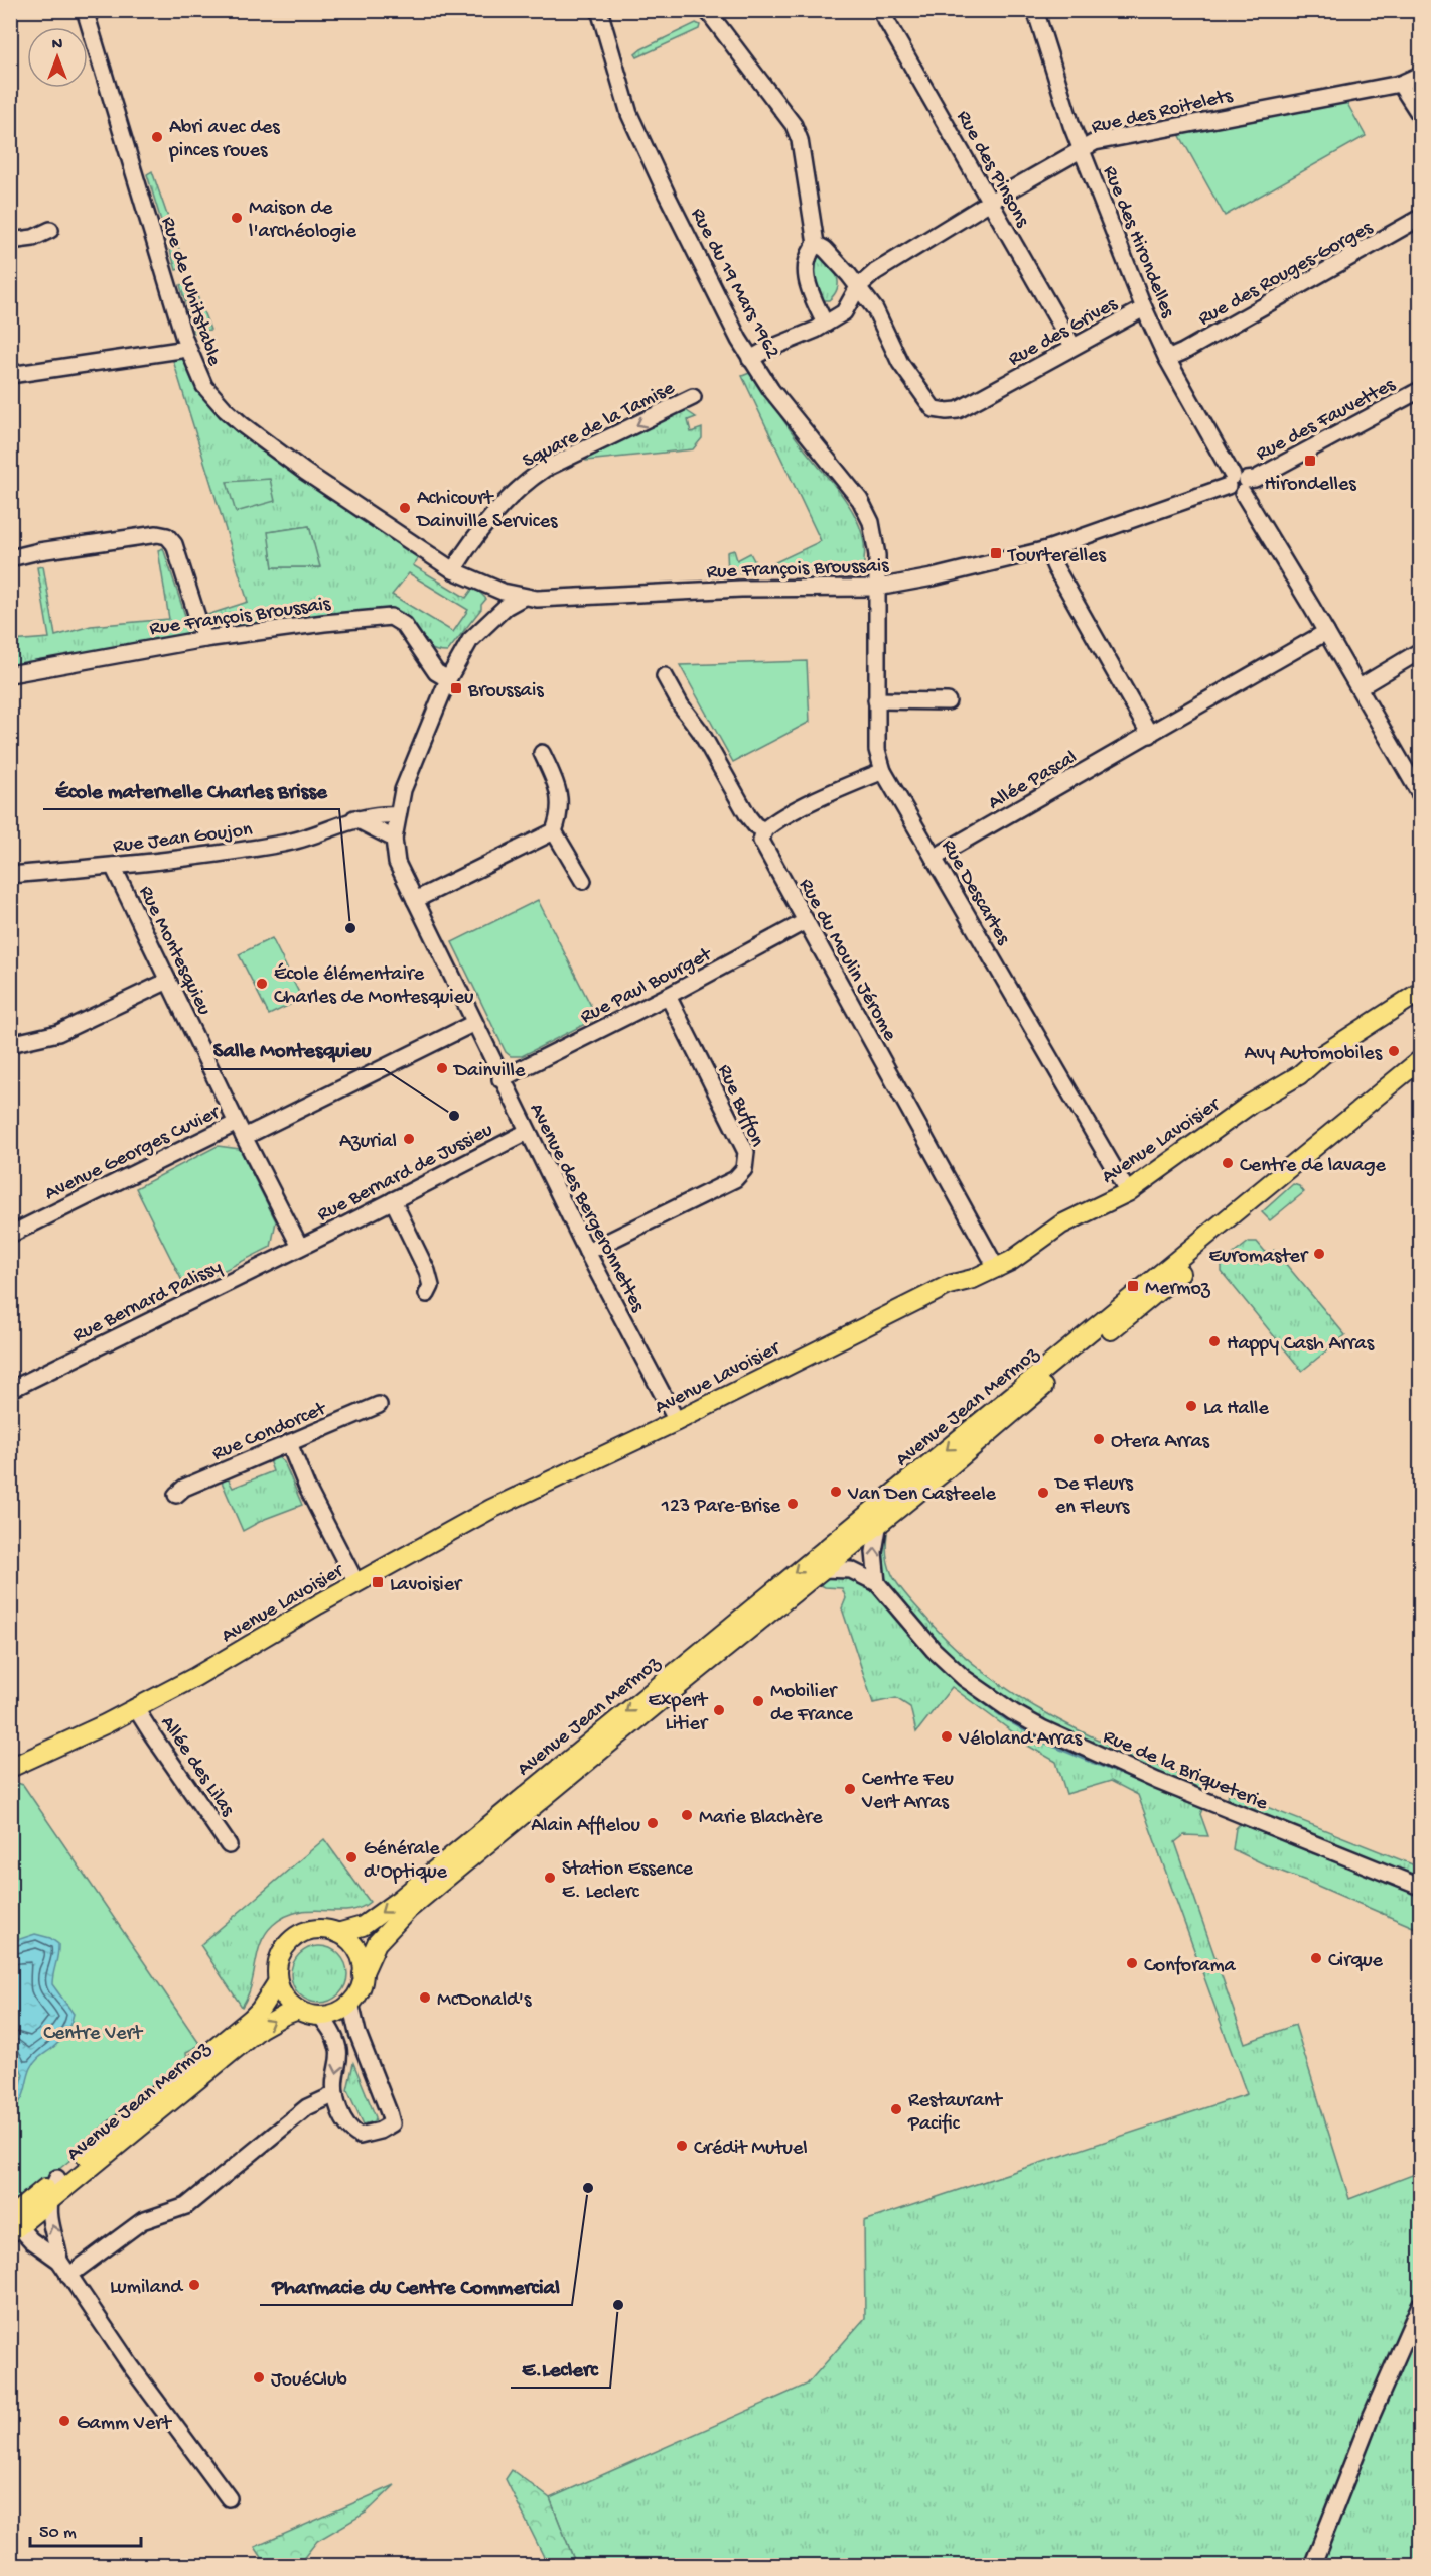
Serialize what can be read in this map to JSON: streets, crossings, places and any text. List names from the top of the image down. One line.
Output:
{"streets":{"main road":["Avenue Lavoisier","Avenue Jean Mermoz"],"street":["Rue des Roitelets","Rue des Pinsons","Rue des Hirondelles","Rue des Rouges-Gorges","Rue du 19 Mars 1962","Rue de Whitstable","Rue des Grives","Rue des Fauvettes","Square de la Tamise","Rue François Broussais","Allée Pascal","Rue Jean Goujon","Rue Descartes","Rue Montesquieu","Rue du Moulin Jérome","Rue Paul Bourget","Rue Buffon","Avenue Georges Cuvier","Rue Bernard de Jussieu","Avenue des Bergeronnettes","Rue Bernard Palissy","Rue Condorcet","Allée des Lilas","Rue de la Briqueterie"]},"crossings":[["Rue des Roitelets","Rue des Pinsons"],["Rue des Roitelets","Rue des Hirondelles"],["Rue des Roitelets","Rue des Grives"],["Rue des Pinsons","Rue des Grives"],["Rue des Hirondelles","Rue des Rouges-Gorges"],["Rue des Hirondelles","Rue des Grives"],["Rue des Hirondelles","Rue des Fauvettes"],["Rue des Hirondelles","Allée Pascal"],["Rue du 19 Mars 1962","Rue François Broussais"],["Rue du 19 Mars 1962","Rue Descartes"],["Rue de Whitstable","Square de la Tamise"],["Rue de Whitstable","Rue François Broussais"],["Rue de Whitstable","Avenue des Bergeronnettes"],["Rue des Fauvettes","Rue François Broussais"],["Rue François Broussais","Rue Descartes"],["Rue François Broussais","Avenue des Bergeronnettes"],["Allée Pascal","Rue Descartes"],["Rue Jean Goujon","Rue Montesquieu"],["Rue Jean Goujon","Avenue des Bergeronnettes"],["Rue Descartes","Avenue Lavoisier"],["Rue Montesquieu","Avenue Georges Cuvier"],["Rue Montesquieu","Rue Bernard de Jussieu"],["Rue Montesquieu","Rue Bernard Palissy"],["Rue du Moulin Jérome","Rue Paul Bourget"],["Rue du Moulin Jérome","Avenue Lavoisier"],["Rue Paul Bourget","Rue Buffon"],["Rue Paul Bourget","Avenue des Bergeronnettes"],["Rue Buffon","Avenue des Bergeronnettes"],["Avenue Lavoisier","Avenue des Bergeronnettes"],["Avenue Lavoisier","Allée des Lilas"],["Rue Bernard de Jussieu","Avenue des Bergeronnettes"],["Rue Bernard de Jussieu","Rue Bernard Palissy"]],"one_way":["Square de la Tamise"],"parks":["Centre Vert"],"places":{"other":["Abri avec des pinces roues","Maison de l'archéologie","Achicourt Dainville Services","École maternelle Charles Brisse","École élémentaire Charles de Montesquieu","Avy Automobiles","Dainville","Salle Montesquieu","Azurial","Centre de lavage","Euromaster","Happy Cash Arras","La Halle","Otera Arras","Van Den Casteele","De Fleurs en Fleurs","123 Pare-Brise","Mobilier de France","Expert Litier","Véloland Arras","Centre Feu Vert Arras","Marie Blachère","Alain Afflelou","Générale d'Optique","Station Essence E. Leclerc","Cirque","Conforama","McDonald's","Restaurant Pacific","Crédit Mutuel","Pharmacie du Centre Commercial","Lumiland","E.Leclerc","JouéClub","Gamm Vert"],"transit":["Hirondelles","Tourterelles","Broussais","Mermoz","Lavoisier"]},"scale_bar":"50 m","north":"top"}
